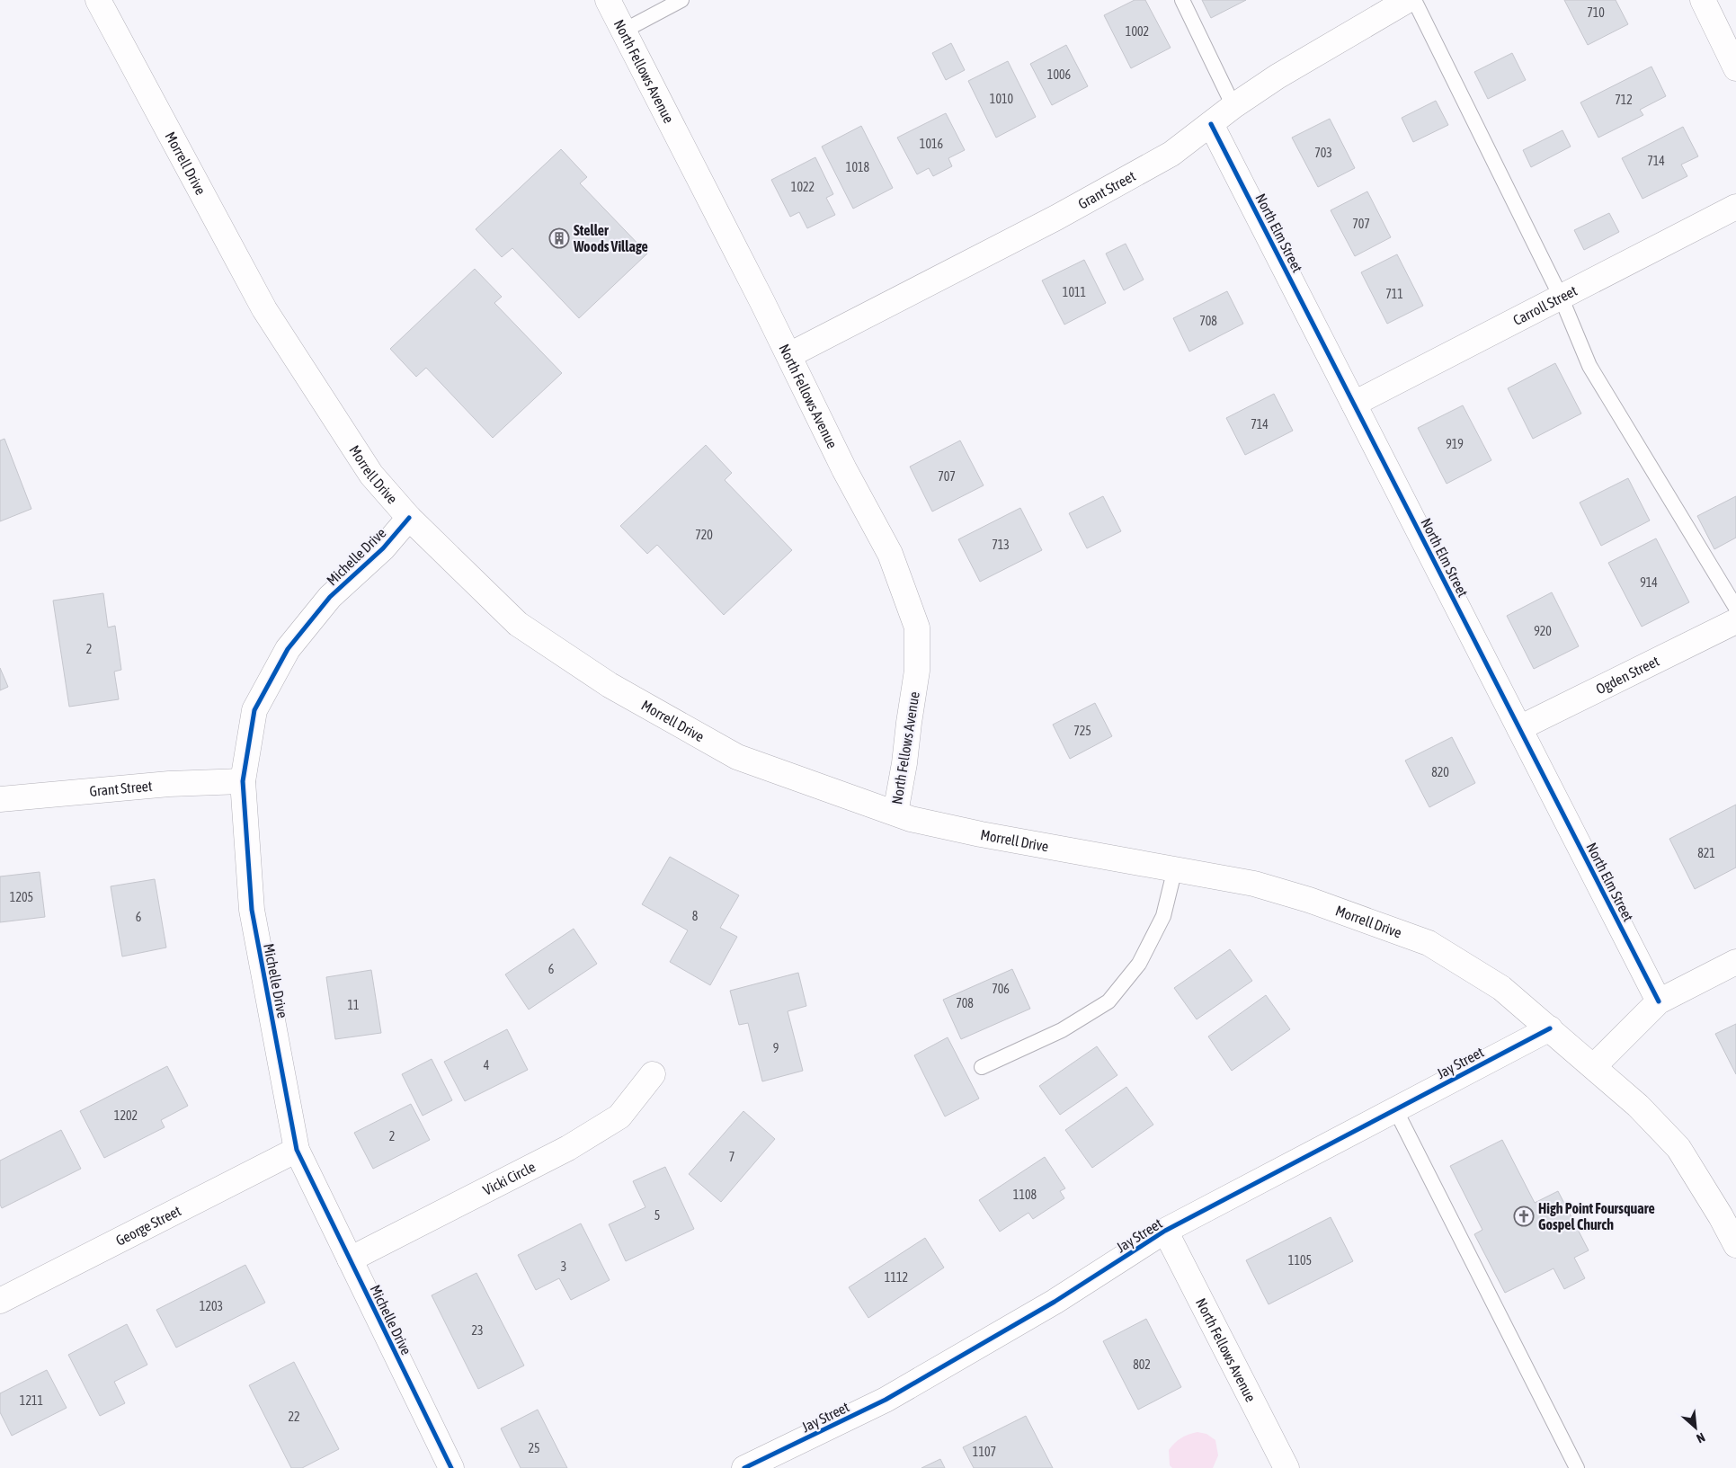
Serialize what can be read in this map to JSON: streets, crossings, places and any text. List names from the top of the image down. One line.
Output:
{"streets":{"street":["North Fellows Avenue","Morrell Drive","Grant Street","North Elm Street","Carroll Street","Michelle Drive","Ogden Street","Jay Street","Vicki Circle","George Street"]},"crossings":[["North Fellows Avenue","Morrell Drive"],["North Fellows Avenue","Grant Street"],["North Fellows Avenue","Jay Street"],["Morrell Drive","Michelle Drive"],["Morrell Drive","Jay Street"],["Grant Street","North Elm Street"],["Grant Street","Michelle Drive"],["North Elm Street","Carroll Street"],["North Elm Street","Ogden Street"],["Michelle Drive","Vicki Circle"],["Michelle Drive","George Street"]],"places":{"building":["Steller Woods Village"],"church":["High Point Foursquare Gospel Church"]},"house_numbers":["710","1002","1006","1010","712","1016","703","714","1018","1022","707","1011","711","708","714","919","707","720","713","914","920","2","725","820","821","1205","8","6","6","706","708","11","9","4","1202","2","7","1108","5","1105","3","1112","1203","23","802","1211","22","25","1107"],"north":"bottom right"}
